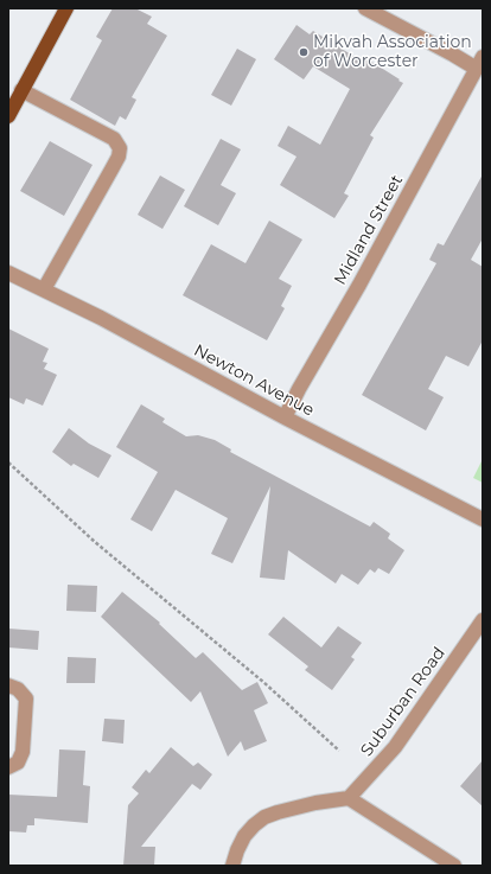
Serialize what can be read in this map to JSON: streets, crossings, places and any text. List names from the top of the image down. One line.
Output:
{"streets":{"street":["Midland Street","Newton Avenue","Suburban Road"]},"crossings":[["Midland Street","Newton Avenue"]],"places":["Mikvah Association of Worcester"]}
